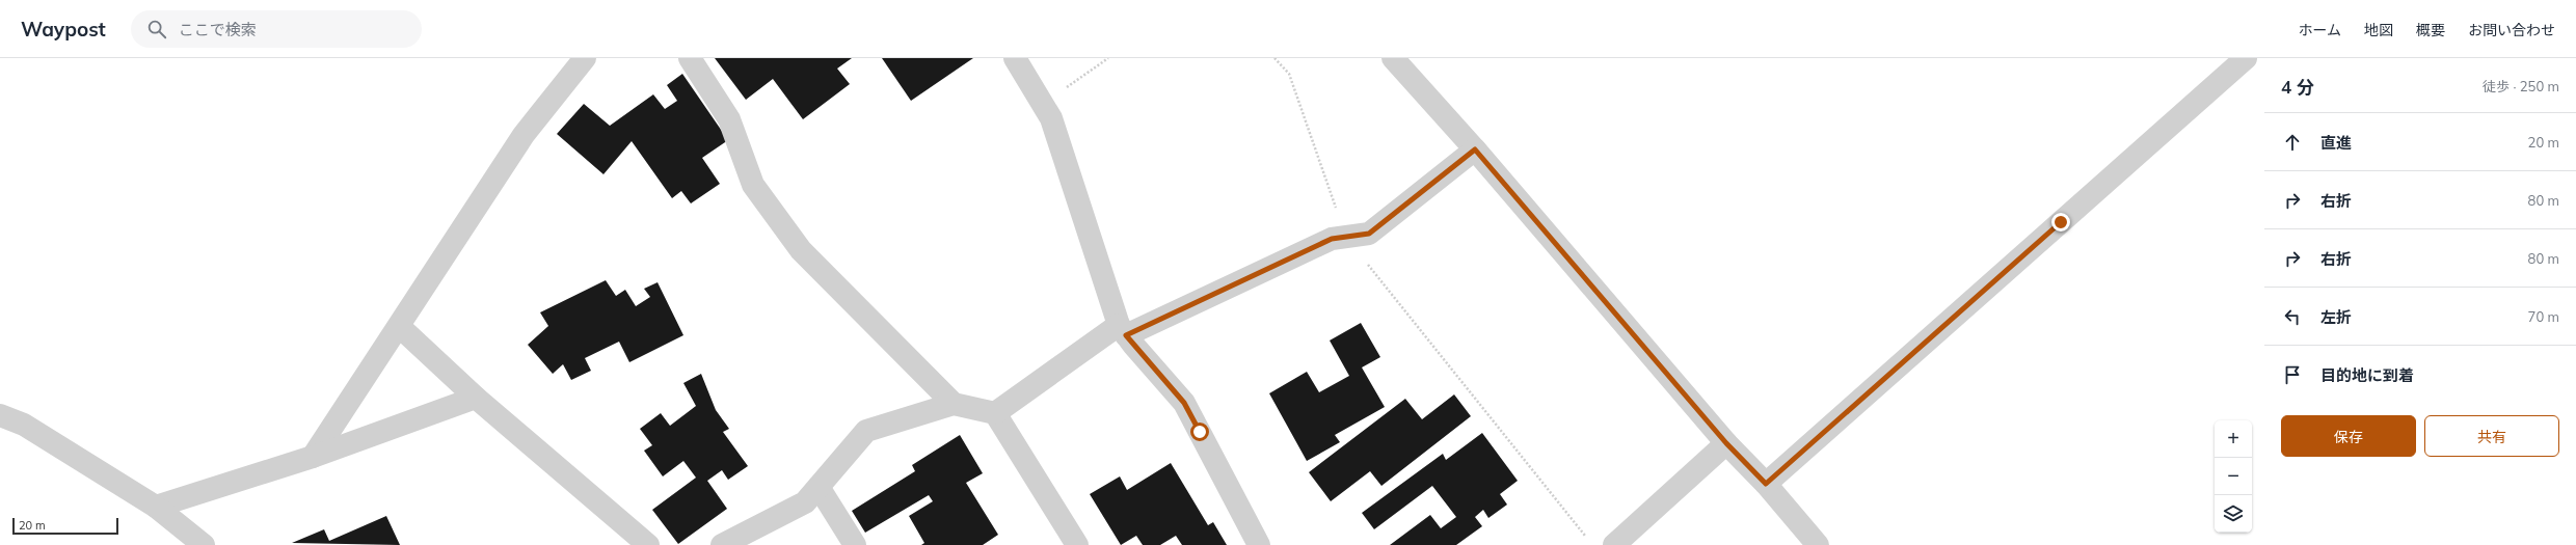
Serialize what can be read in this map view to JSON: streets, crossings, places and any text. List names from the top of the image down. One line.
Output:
{"scale_bar":"20 m","page":{"header":"Waypost","search":"ここで検索","nav":["ホーム","地図","概要","お問い合わせ"],"heading":["4 分","徒歩 · 250 m"],"list":[["直進","20 m"],["右折","80 m"],["右折","80 m"],["左折","70 m"],"目的地に到着"],"buttons":["保存","共有"],"map_buttons":["+","−"],"scale":"20 m"}}
